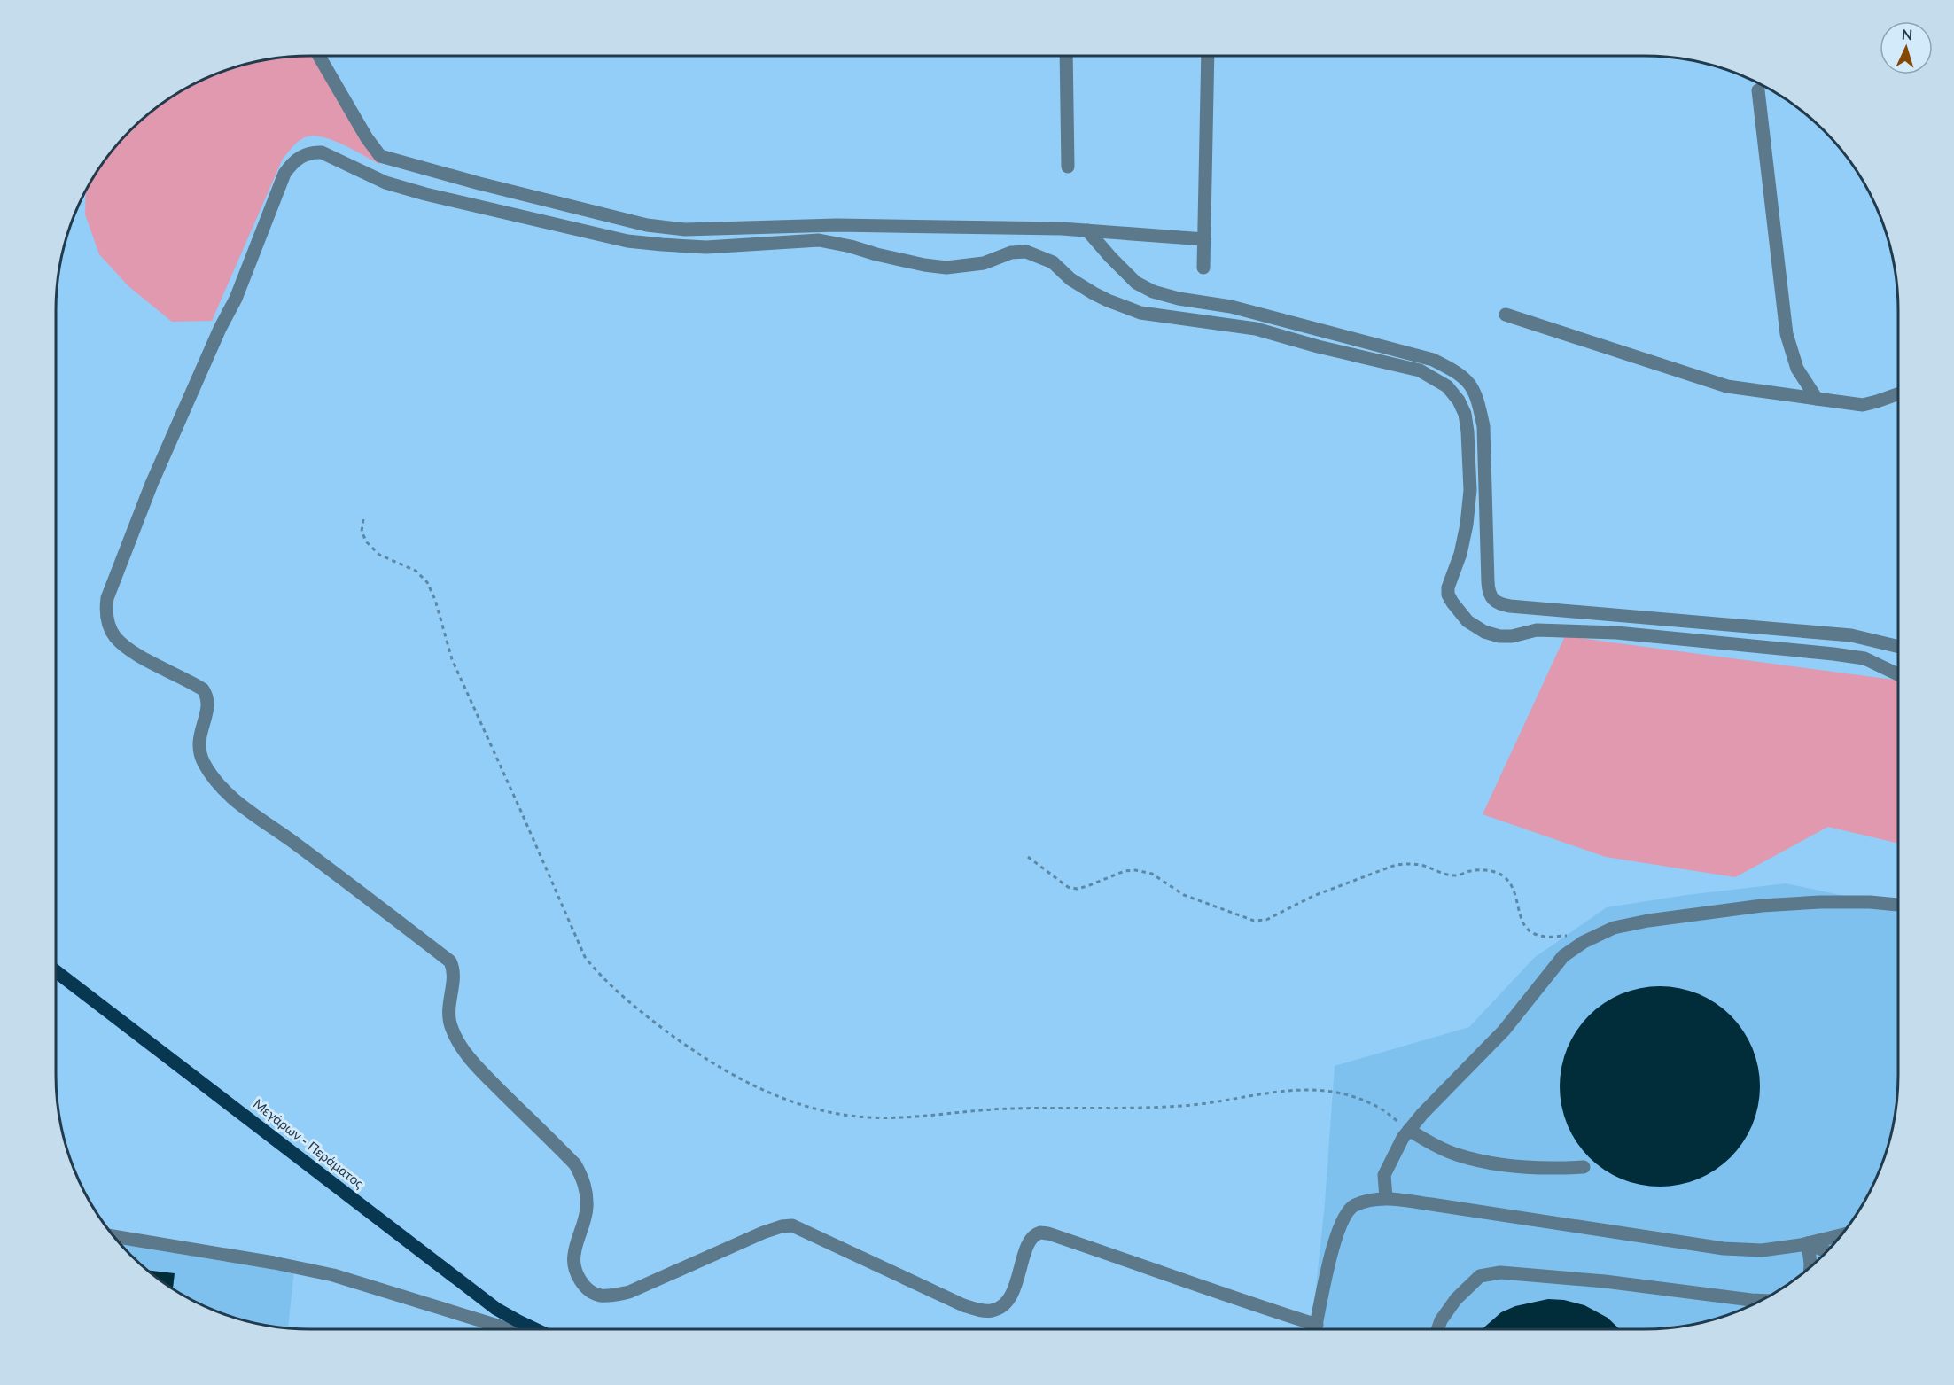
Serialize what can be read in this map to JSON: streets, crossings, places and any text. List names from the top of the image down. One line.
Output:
{"streets":{"main road":["Μεγάρων - Περάματος"]},"north":"top"}
